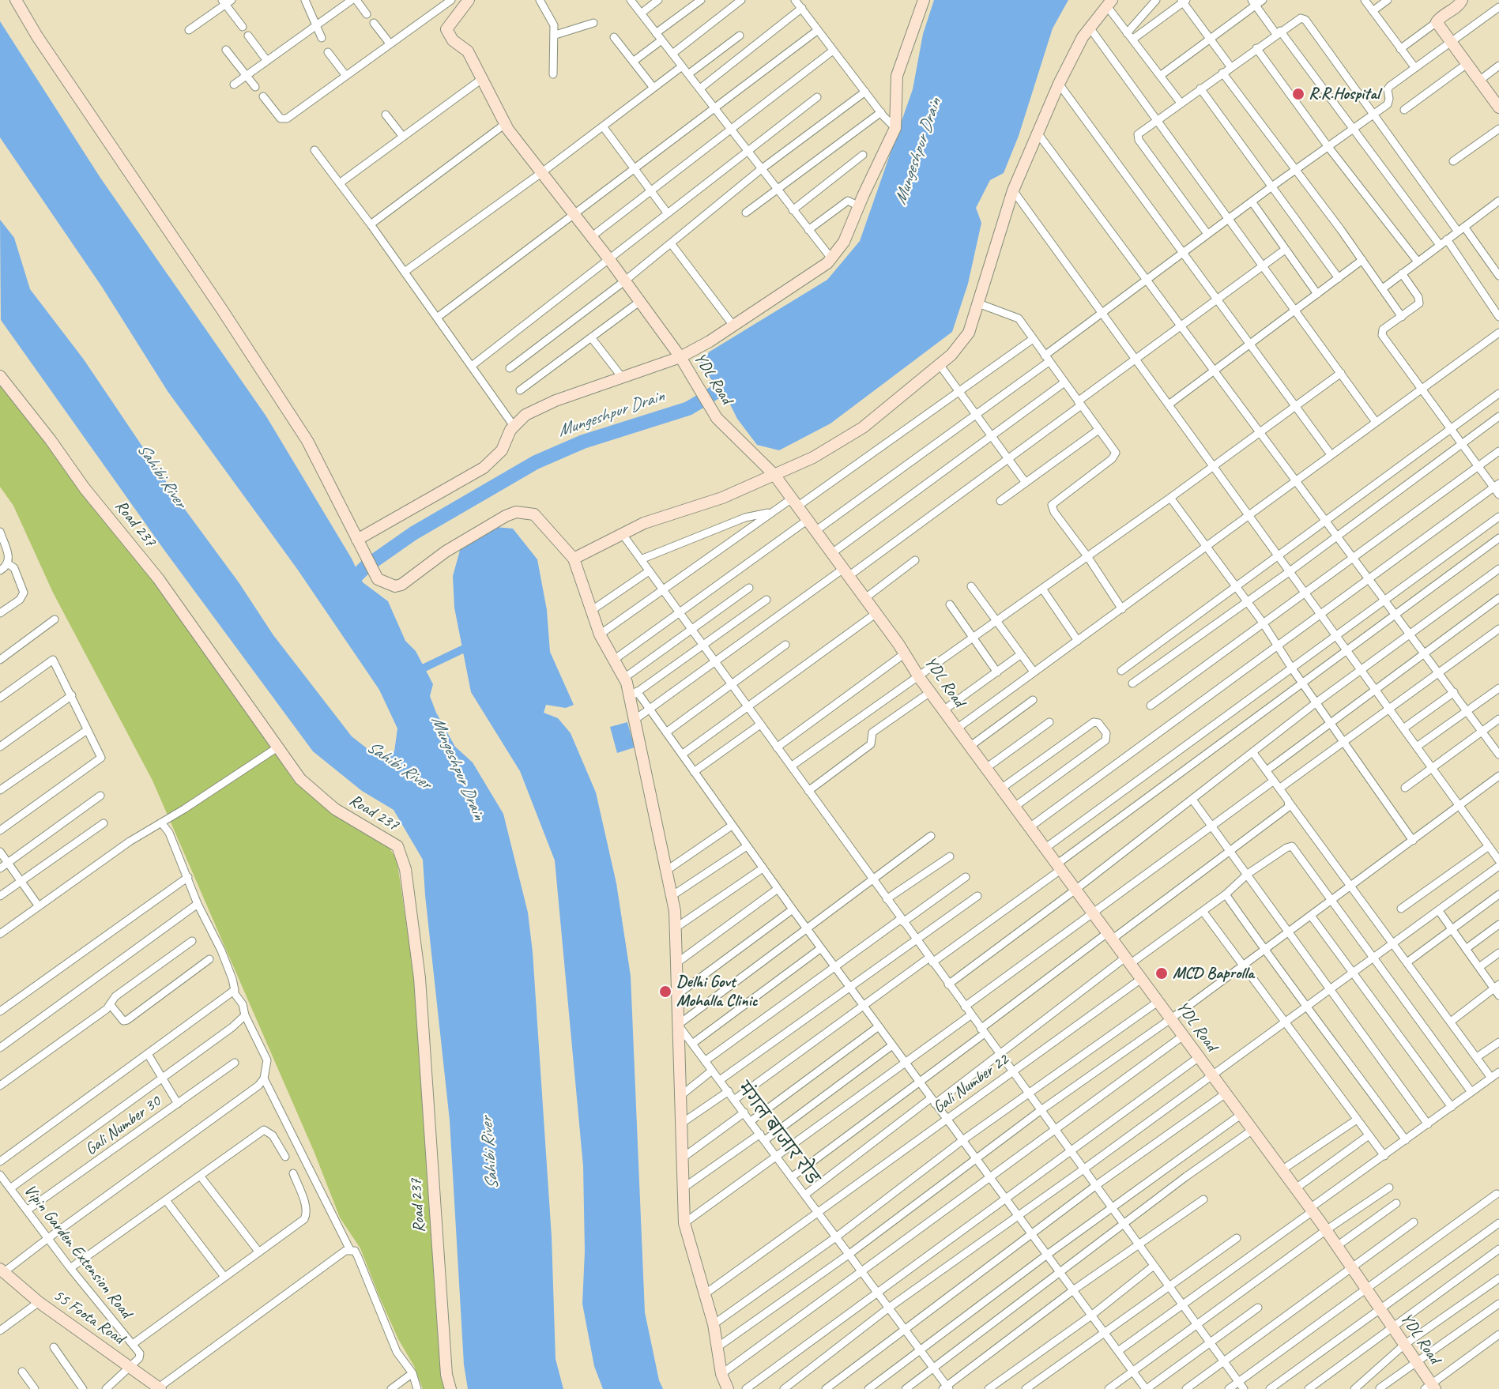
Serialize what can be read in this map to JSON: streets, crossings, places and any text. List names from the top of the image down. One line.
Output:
{"streets":{"street":["YDL Road","Road 237","Gali Number 22","Gali Number 30","मंगल बाजार रोड","Vipin Garden Extension Road","55 Foota Road"]},"crossings":[["YDL Road","Gali Number 22"],["Gali Number 22","मंगल बाजार रोड"],["Gali Number 30","Vipin Garden Extension Road"]],"water":["Mungeshpur Drain","Sahibi River"],"places":["R.R.Hospital","MCD Baprolla","Delhi Govt Mohalla Clinic"]}
